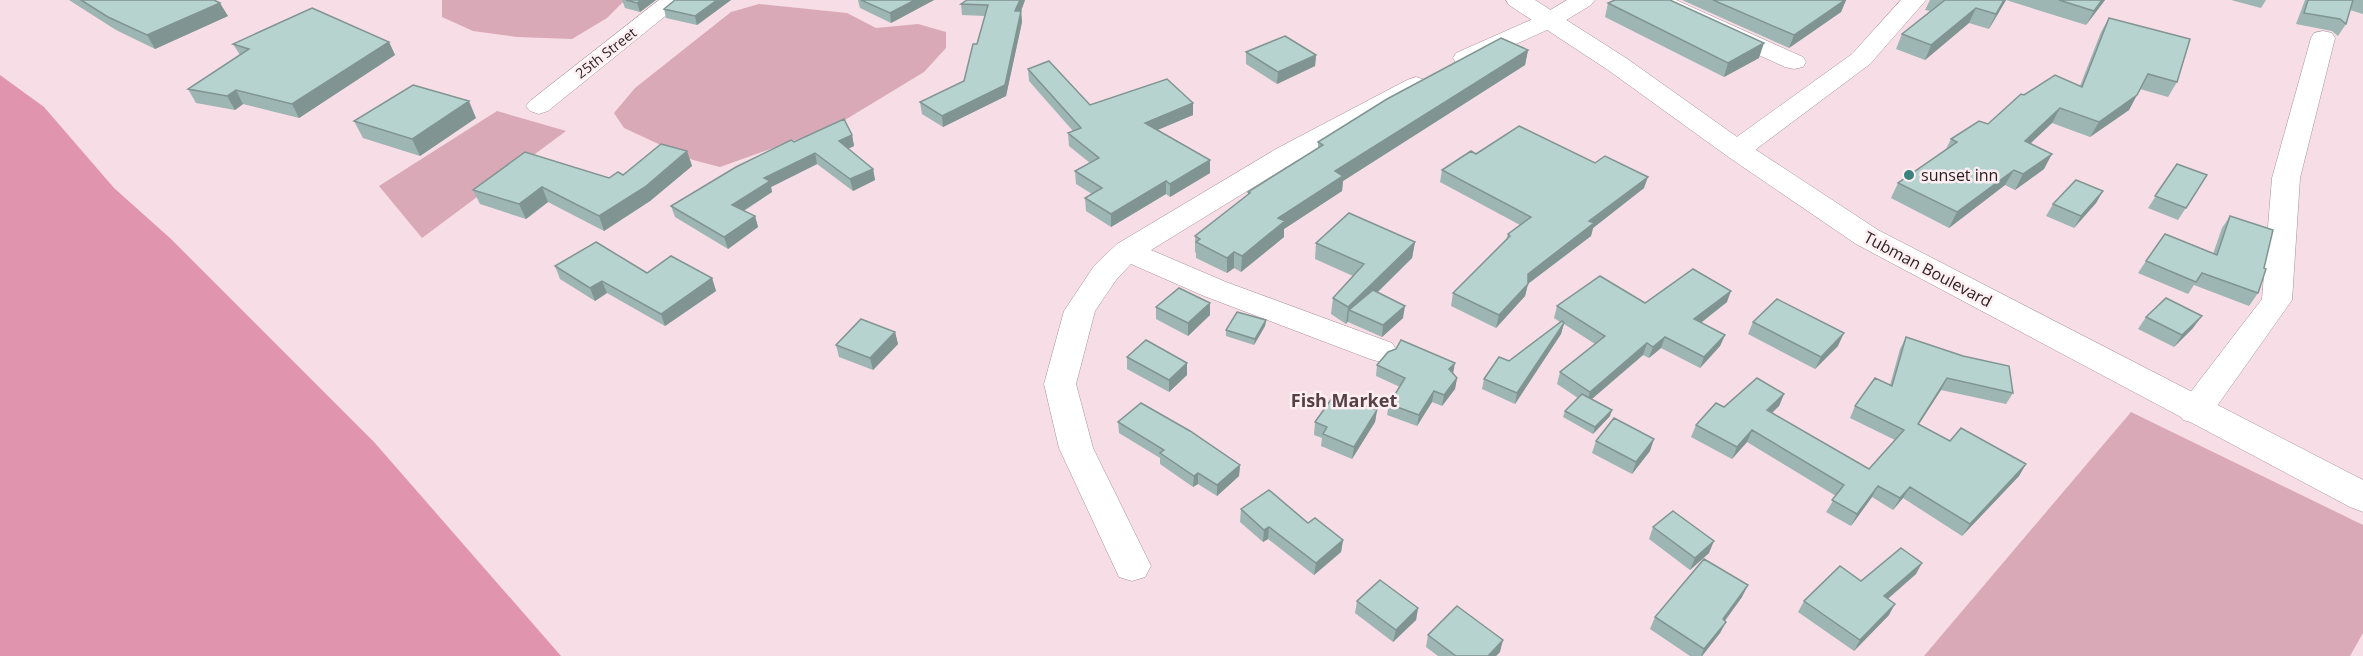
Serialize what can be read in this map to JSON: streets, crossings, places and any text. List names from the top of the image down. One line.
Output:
{"streets":{"highway":["Tubman Boulevard"],"street":["25th Street"]},"districts":["Fish Market"],"places":["sunset inn"]}
